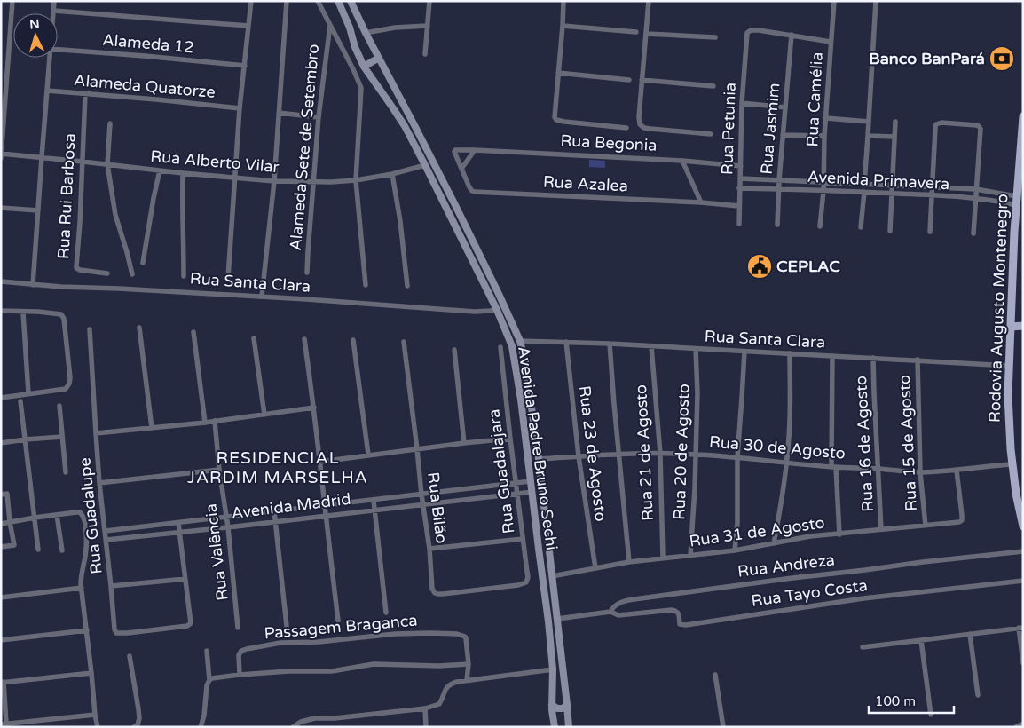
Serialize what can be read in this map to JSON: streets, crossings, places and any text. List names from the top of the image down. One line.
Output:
{"streets":{"main road":["Rodovia Augusto Montenegro","Avenida Padre Bruno Sechi"],"street":["Alameda 12","Alameda Quatorze","Rua Camélia","Rua Petunia","Rua Jasmim","Rua Begonia","Alameda Sete de Setembro","Rua Alberto Vilar","Avenida Primavera","Rua Azalea","Rua Rui Barbosa","Rua Santa Clara","Rua 15 de Agosto","Rua 16 de Agosto","Rua 30 de Agosto","Rua 20 de Agosto","Rua 21 de Agosto","Rua 23 de Agosto","Rua Guadalajara","Avenida Madrid","Rua Bilão","Rua Guadalupe","Rua 31 de Agosto","Rua Valência","Rua Andreza","Rua Tayo Costa","Passagem Braganca"]},"crossings":[["Alameda Quatorze","Rua Rui Barbosa"],["Rua Camélia","Avenida Primavera"],["Rua Petunia","Rua Jasmim"],["Rua Petunia","Rua Begonia"],["Rua Petunia","Avenida Primavera"],["Rua Petunia","Rua Azalea"],["Rua Jasmim","Avenida Primavera"],["Rua Begonia","Rua Azalea"],["Alameda Sete de Setembro","Rua Alberto Vilar"],["Rua Alberto Vilar","Rua Rui Barbosa"],["Rua Alberto Vilar","Avenida Padre Bruno Sechi"],["Avenida Primavera","Rodovia Augusto Montenegro"],["Rua Santa Clara","Rodovia Augusto Montenegro"],["Rua Santa Clara","Rua 15 de Agosto"],["Rua Santa Clara","Rua 16 de Agosto"],["Rua Santa Clara","Avenida Padre Bruno Sechi"],["Rua Santa Clara","Rua 20 de Agosto"],["Rua Santa Clara","Rua 21 de Agosto"],["Rua Santa Clara","Rua 23 de Agosto"],["Rodovia Augusto Montenegro","Rua 30 de Agosto"],["Rua 15 de Agosto","Rua 30 de Agosto"],["Rua 15 de Agosto","Rua 31 de Agosto"],["Rua 16 de Agosto","Rua 30 de Agosto"],["Rua 16 de Agosto","Rua 31 de Agosto"],["Rua 30 de Agosto","Avenida Padre Bruno Sechi"],["Rua 30 de Agosto","Rua 20 de Agosto"],["Rua 30 de Agosto","Rua 21 de Agosto"],["Rua 30 de Agosto","Rua 23 de Agosto"],["Rua 30 de Agosto","Rua 31 de Agosto"],["Avenida Padre Bruno Sechi","Avenida Madrid"],["Avenida Padre Bruno Sechi","Rua 31 de Agosto"],["Avenida Padre Bruno Sechi","Rua Andreza"],["Rua 20 de Agosto","Rua 31 de Agosto"],["Rua 21 de Agosto","Rua 31 de Agosto"],["Rua 23 de Agosto","Rua 31 de Agosto"],["Rua Guadalajara","Avenida Madrid"],["Rua Guadalajara","Rua Bilão"],["Avenida Madrid","Rua Bilão"],["Avenida Madrid","Rua Guadalupe"],["Avenida Madrid","Rua Valência"],["Rua Andreza","Rua Tayo Costa"]],"districts":["RESIDENCIAL JARDIM MARSELHA"],"places":{"bank":["Banco BanPará"],"public building":["CEPLAC"]},"scale_bar":"100 m","north":"top"}
